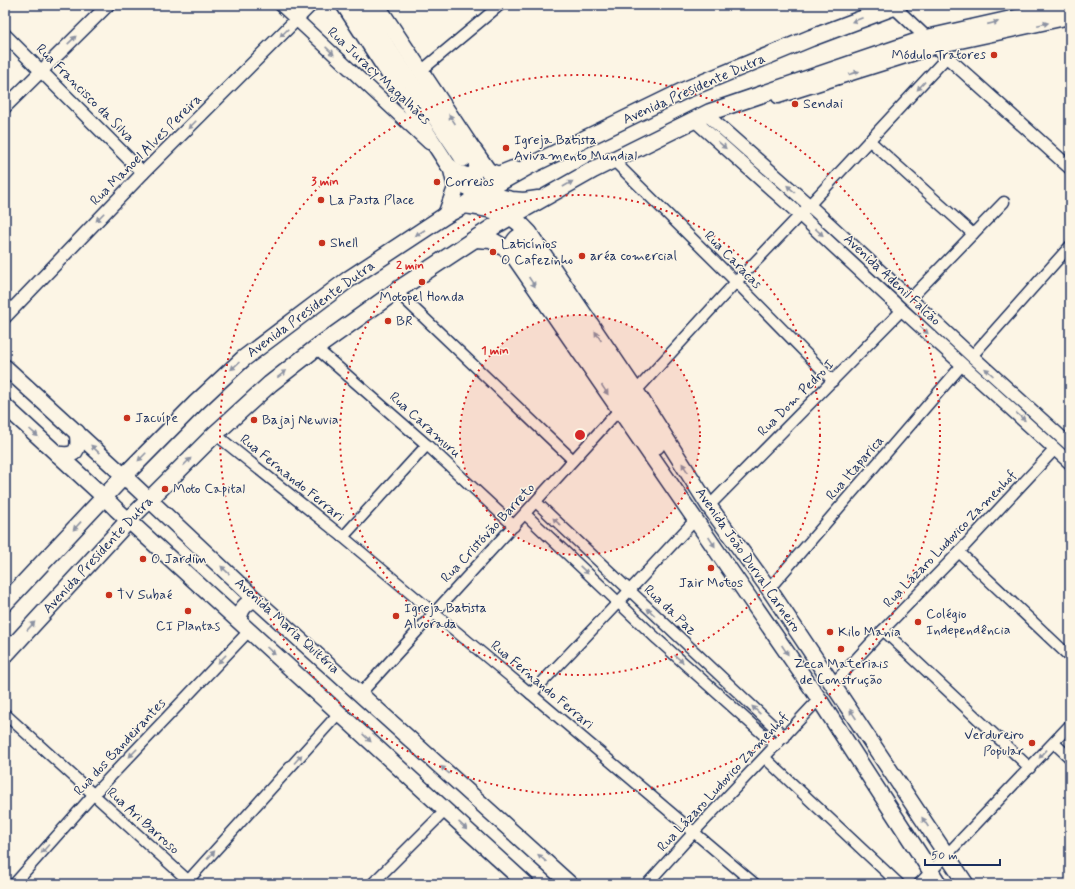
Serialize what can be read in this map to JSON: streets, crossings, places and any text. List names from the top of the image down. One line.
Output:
{"streets":{"highway":["Avenida Presidente Dutra"],"main road":["Avenida João Durval Carneiro","Avenida Maria Quitéria"],"street":["Rua Juracy Magalhães","Rua Francisco da Silva","Rua Manoel Alves Pereira","Rua Caracas","Avenida Adenil Falcão","Rua Dom Pedro I","Rua Caramuru","Rua Itaparica","Rua Fernando Ferrari","Rua Cristóvão Barreto","Rua Lázaro Ludovico Zamenhof","Rua da Paz","Rua dos Bandeirantes","Rua Ari Barroso"]},"crossings":[["Rua Juracy Magalhães","Rua Manoel Alves Pereira"],["Avenida Presidente Dutra","Rua Caracas"],["Avenida Presidente Dutra","Avenida Adenil Falcão"],["Avenida Presidente Dutra","Rua Caramuru"],["Avenida Presidente Dutra","Rua Fernando Ferrari"],["Avenida Presidente Dutra","Avenida Maria Quitéria"],["Rua Francisco da Silva","Rua Manoel Alves Pereira"],["Rua Caracas","Rua Dom Pedro I"],["Avenida Adenil Falcão","Rua Dom Pedro I"],["Avenida Adenil Falcão","Rua Itaparica"],["Avenida Adenil Falcão","Rua Lázaro Ludovico Zamenhof"],["Rua Dom Pedro I","Avenida João Durval Carneiro"],["Rua Caramuru","Rua Cristóvão Barreto"],["Rua Itaparica","Avenida João Durval Carneiro"],["Rua Fernando Ferrari","Rua Cristóvão Barreto"],["Rua Fernando Ferrari","Rua Lázaro Ludovico Zamenhof"],["Rua Cristóvão Barreto","Avenida João Durval Carneiro"],["Rua Cristóvão Barreto","Rua da Paz"],["Rua Cristóvão Barreto","Avenida Maria Quitéria"],["Rua Lázaro Ludovico Zamenhof","Avenida João Durval Carneiro"],["Rua Lázaro Ludovico Zamenhof","Rua da Paz"],["Avenida Maria Quitéria","Rua dos Bandeirantes"],["Rua dos Bandeirantes","Rua Ari Barroso"]],"one_way":["Rua Juracy Magalhães","Rua Manoel Alves Pereira","Rua dos Bandeirantes"],"places":["Módulo Tratores","Sendai","Igreja Batista Avivamento Mundial","Correios","La Pasta Place","Shell","Laticínios O Cafezinho","aréa comercial","Motopel Honda","BR","Jacuípe","Bajaj Newvia","Moto Capital","O Jardim","Jair Motos","TV Subaé","CI Plantas","Igreja Batista Alvorada","Colégio Independência","Kilo Mania","Zeca Materiais de Construção","Verdureiro Popular"],"scale_bar":"50 m","rings":["3 min","2 min","1 min"]}
